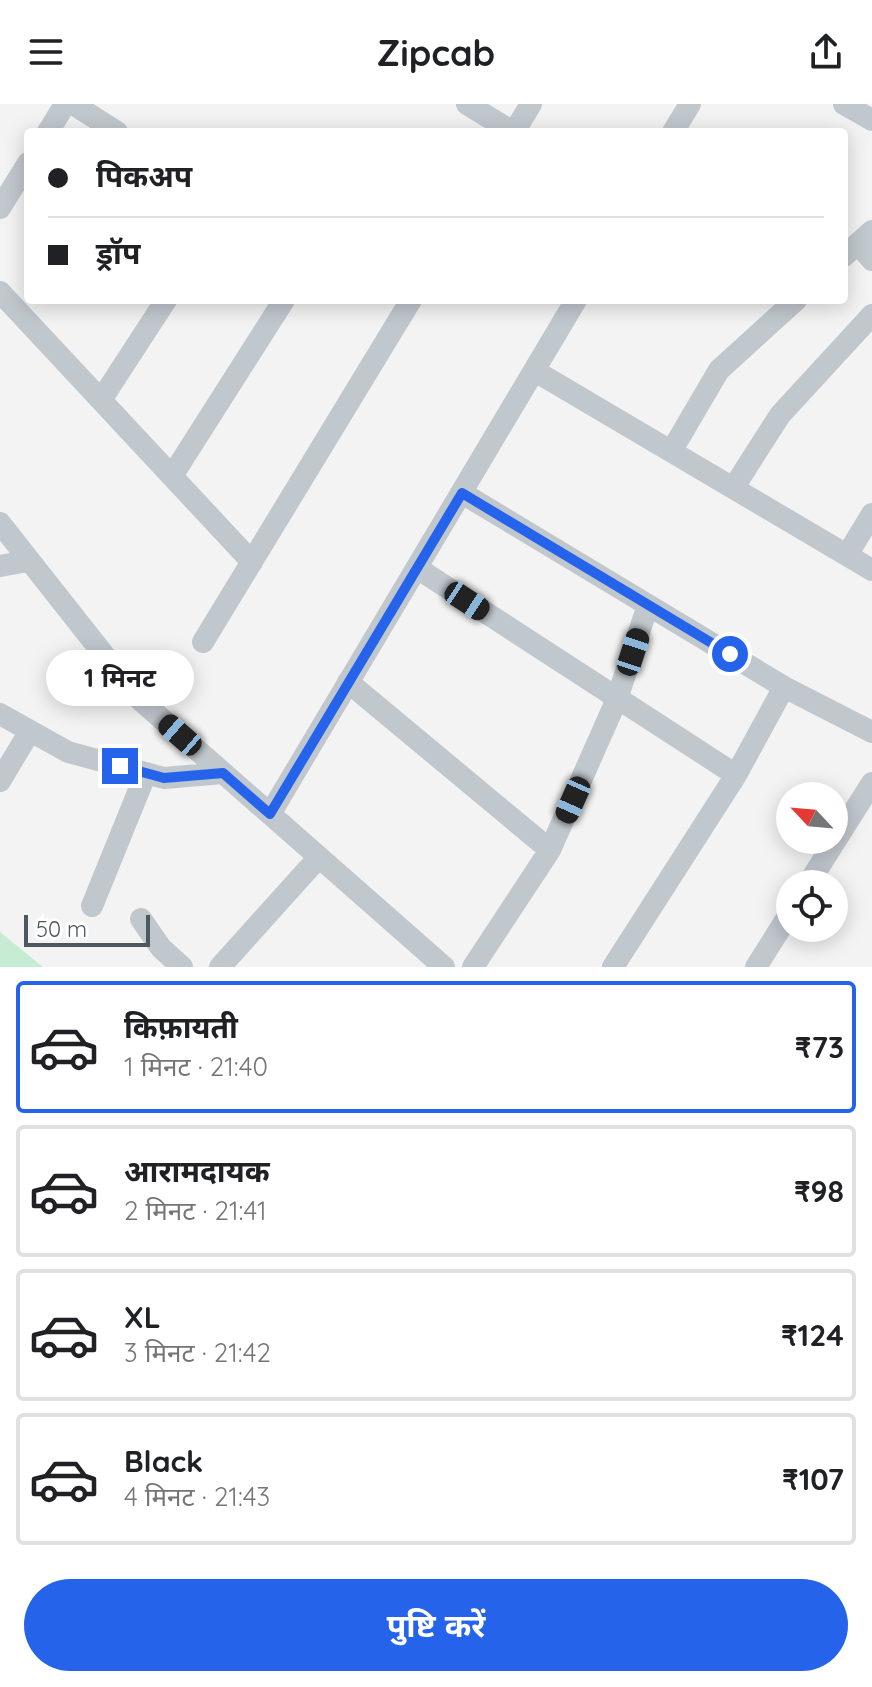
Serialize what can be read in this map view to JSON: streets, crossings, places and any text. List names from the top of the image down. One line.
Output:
{"scale_bar":"50 m","north":"top left","page":{"header":"Zipcab","banner":["पिकअप","ड्रॉप"],"bubble":"1 मिनट","scale":"50 m","list":[{"name":"किफ़ायती","note":"1 मिनट · 21:40","value":"₹73"},{"name":"आरामदायक","note":"2 मिनट · 21:41","value":"₹98"},{"name":"XL","note":"3 मिनट · 21:42","value":"₹124"},{"name":"Black","note":"4 मिनट · 21:43","value":"₹107"}],"buttons":"पुष्टि करें"}}
